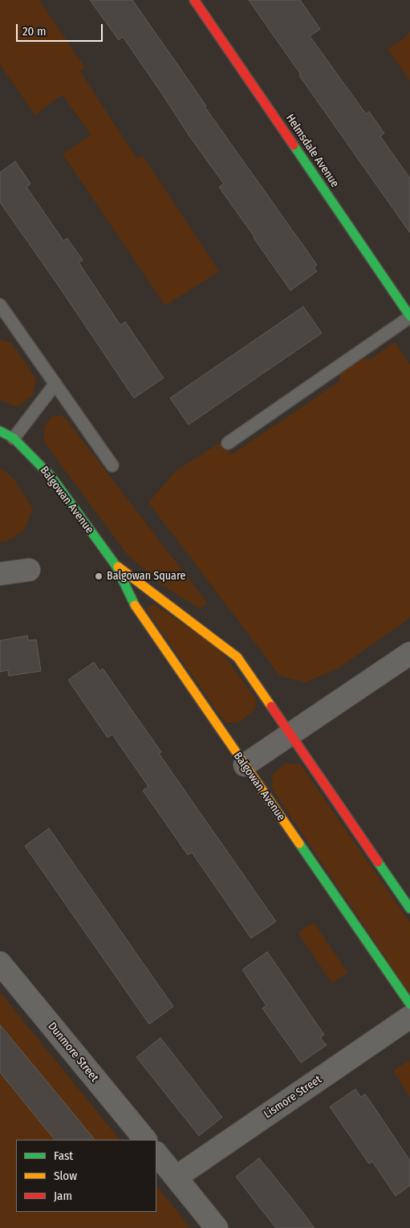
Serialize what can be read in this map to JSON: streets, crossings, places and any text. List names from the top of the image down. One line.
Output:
{"streets":{"street":["Helmsdale Avenue","Balgowan Avenue","Dunmore Street","Lismore Street"]},"places":["Balgowan Square"],"legend":["Fast","Slow","Jam"],"scale_bar":"20 m"}
